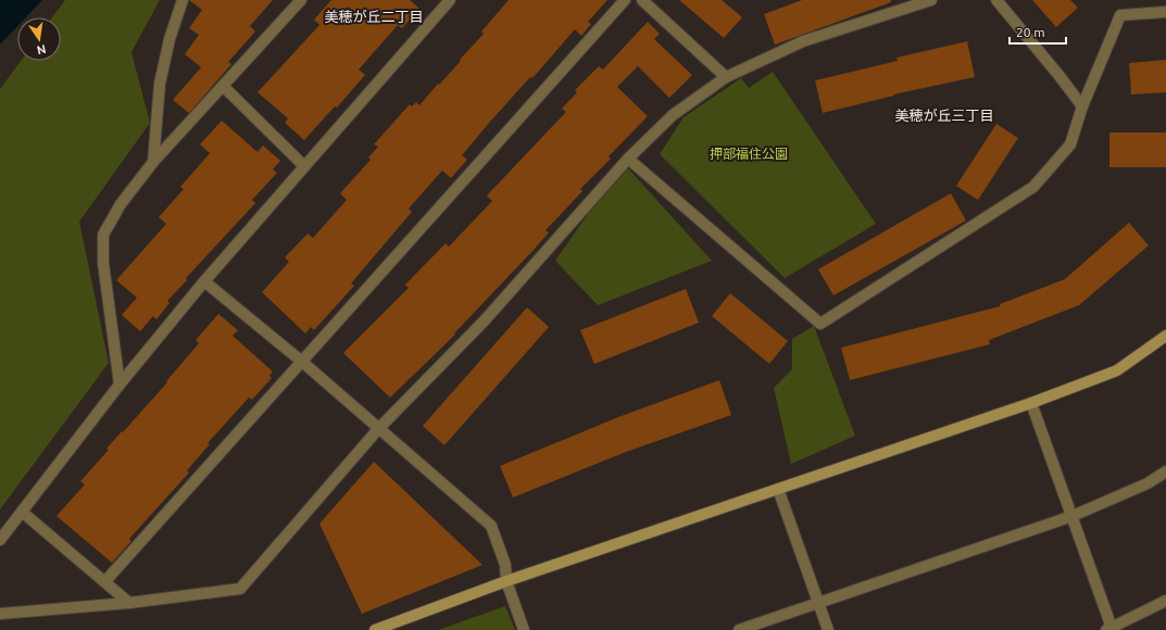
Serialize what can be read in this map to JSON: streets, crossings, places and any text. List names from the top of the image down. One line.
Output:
{"districts":["美穂が丘二丁目","美穂が丘三丁目"],"parks":["押部福住公園"],"scale_bar":"20 m","north":"bottom"}
